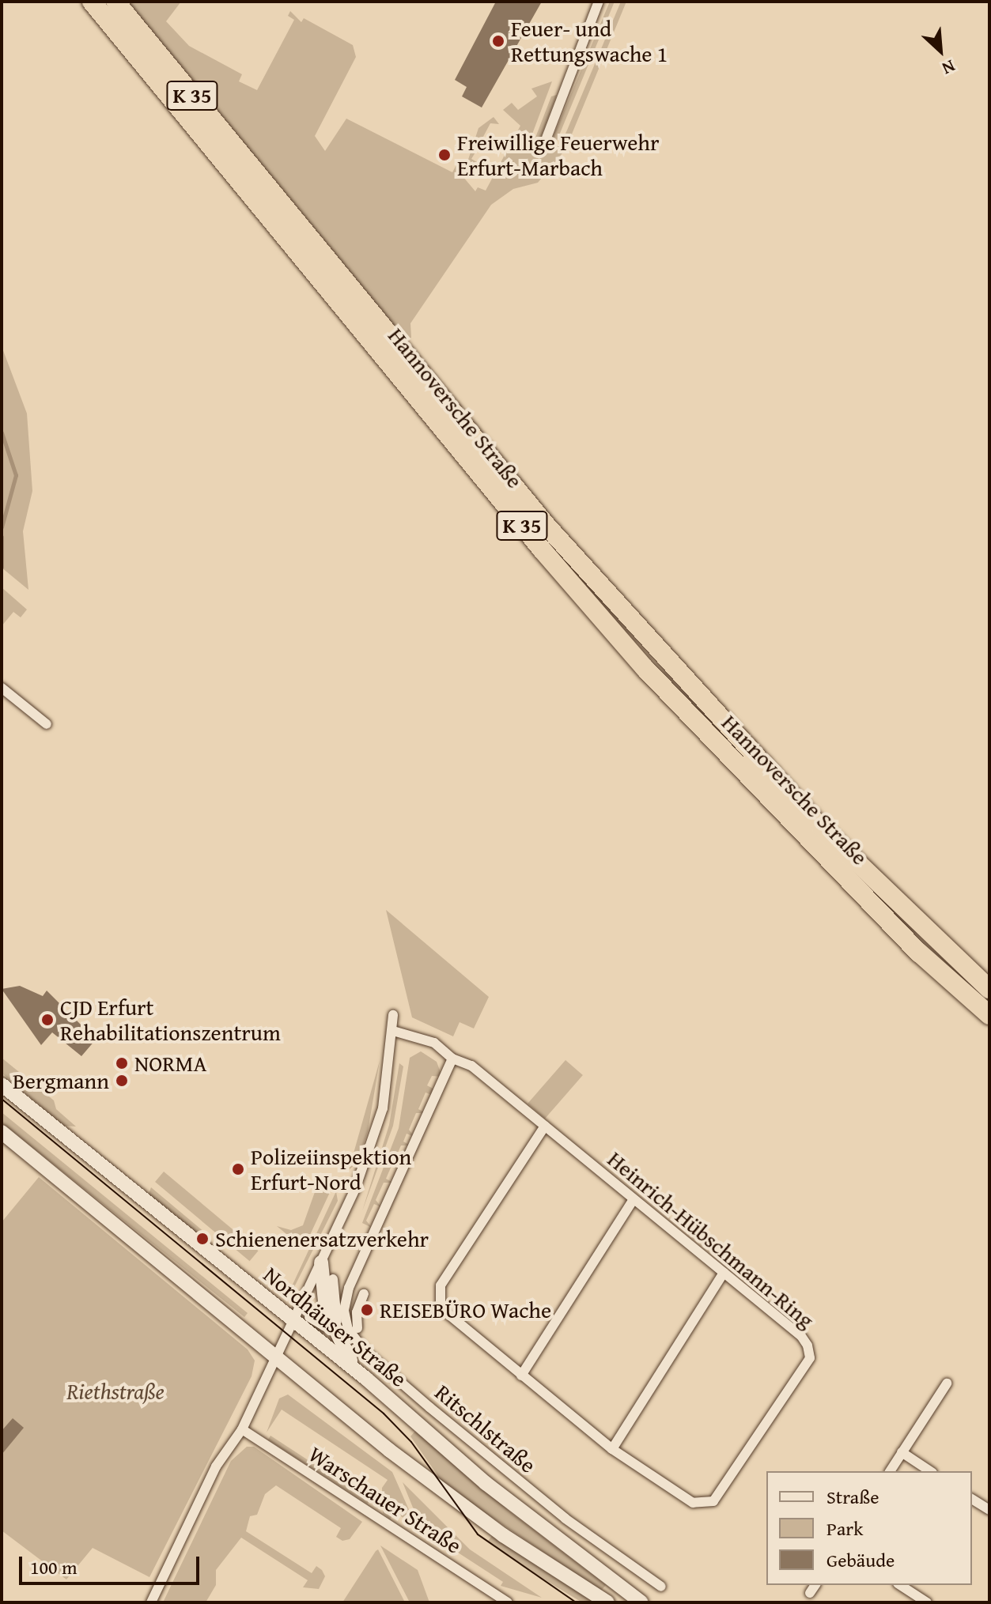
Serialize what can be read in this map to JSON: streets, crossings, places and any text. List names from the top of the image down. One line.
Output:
{"streets":{"highway":["K 35","Hannoversche Straße"],"main road":["Nordhäuser Straße"],"street":["Heinrich-Hübschmann-Ring","Ritschlstraße","Warschauer Straße"]},"crossings":[["Heinrich-Hübschmann-Ring","Ritschlstraße"]],"parks":["Riethstraße"],"places":["Feuer- und Rettungswache 1","Freiwillige Feuerwehr Erfurt-Marbach","CJD Erfurt Rehabilitationszentrum","NORMA","Bergmann","Polizeiinspektion Erfurt-Nord","Schienenersatzverkehr","REISEBÜRO Wache"],"legend":["Straße","Park","Gebäude"],"scale_bar":"100 m","north":"bottom right"}
